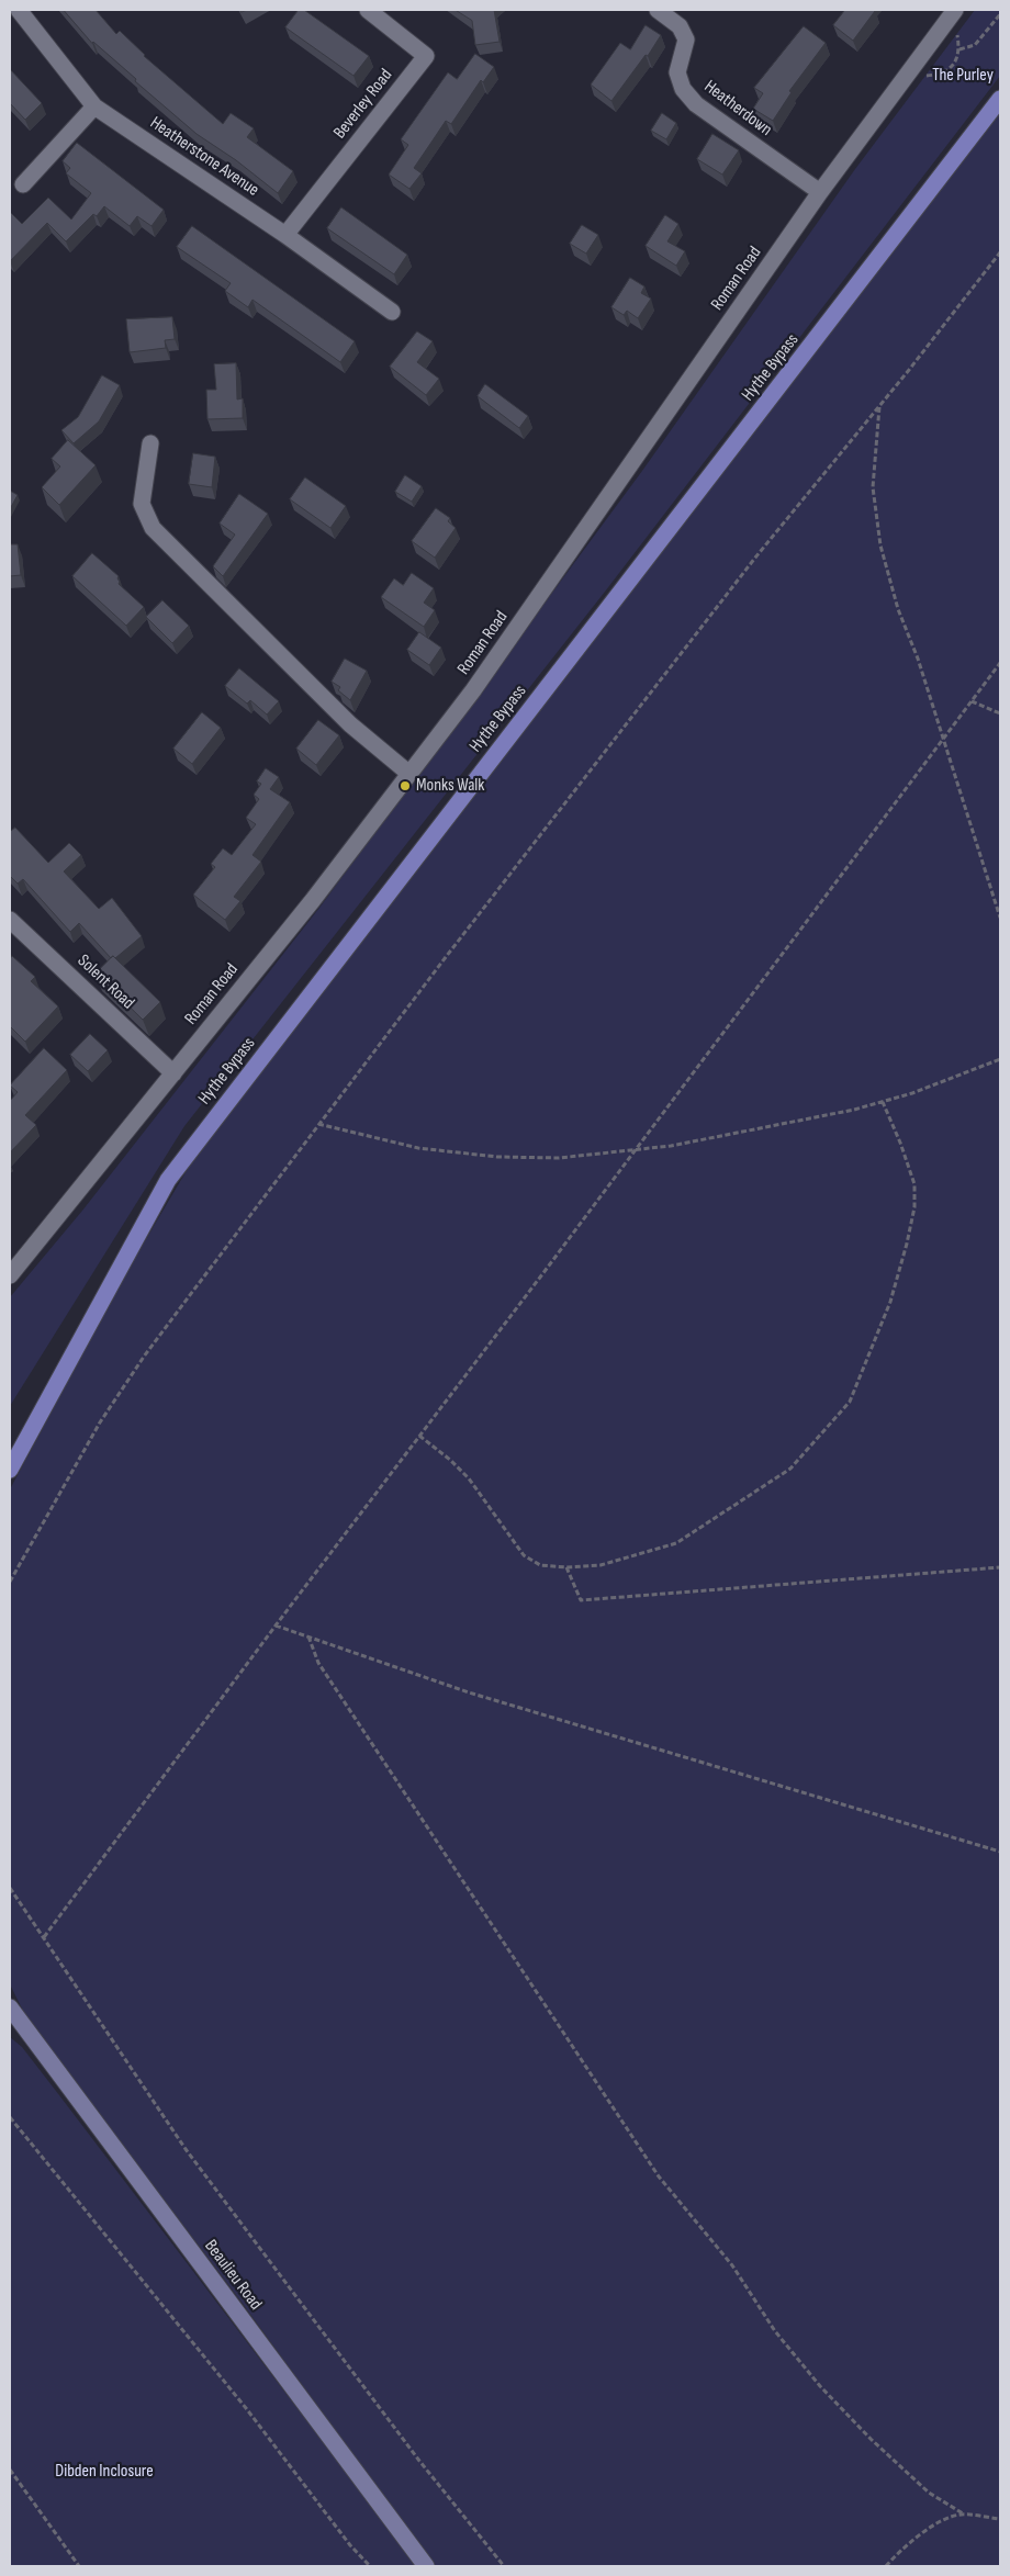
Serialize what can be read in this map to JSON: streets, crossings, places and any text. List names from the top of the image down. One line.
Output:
{"streets":{"main road":["Hythe Bypass","Beaulieu Road"],"street":["Beverley Road","Heatherdown","Heatherstone Avenue","Roman Road","Solent Road"]},"crossings":[["Beverley Road","Heatherstone Avenue"],["Heatherdown","Roman Road"],["Roman Road","Solent Road"]],"parks":["The Purley","Dibden Inclosure"],"places":["Monks Walk"]}
